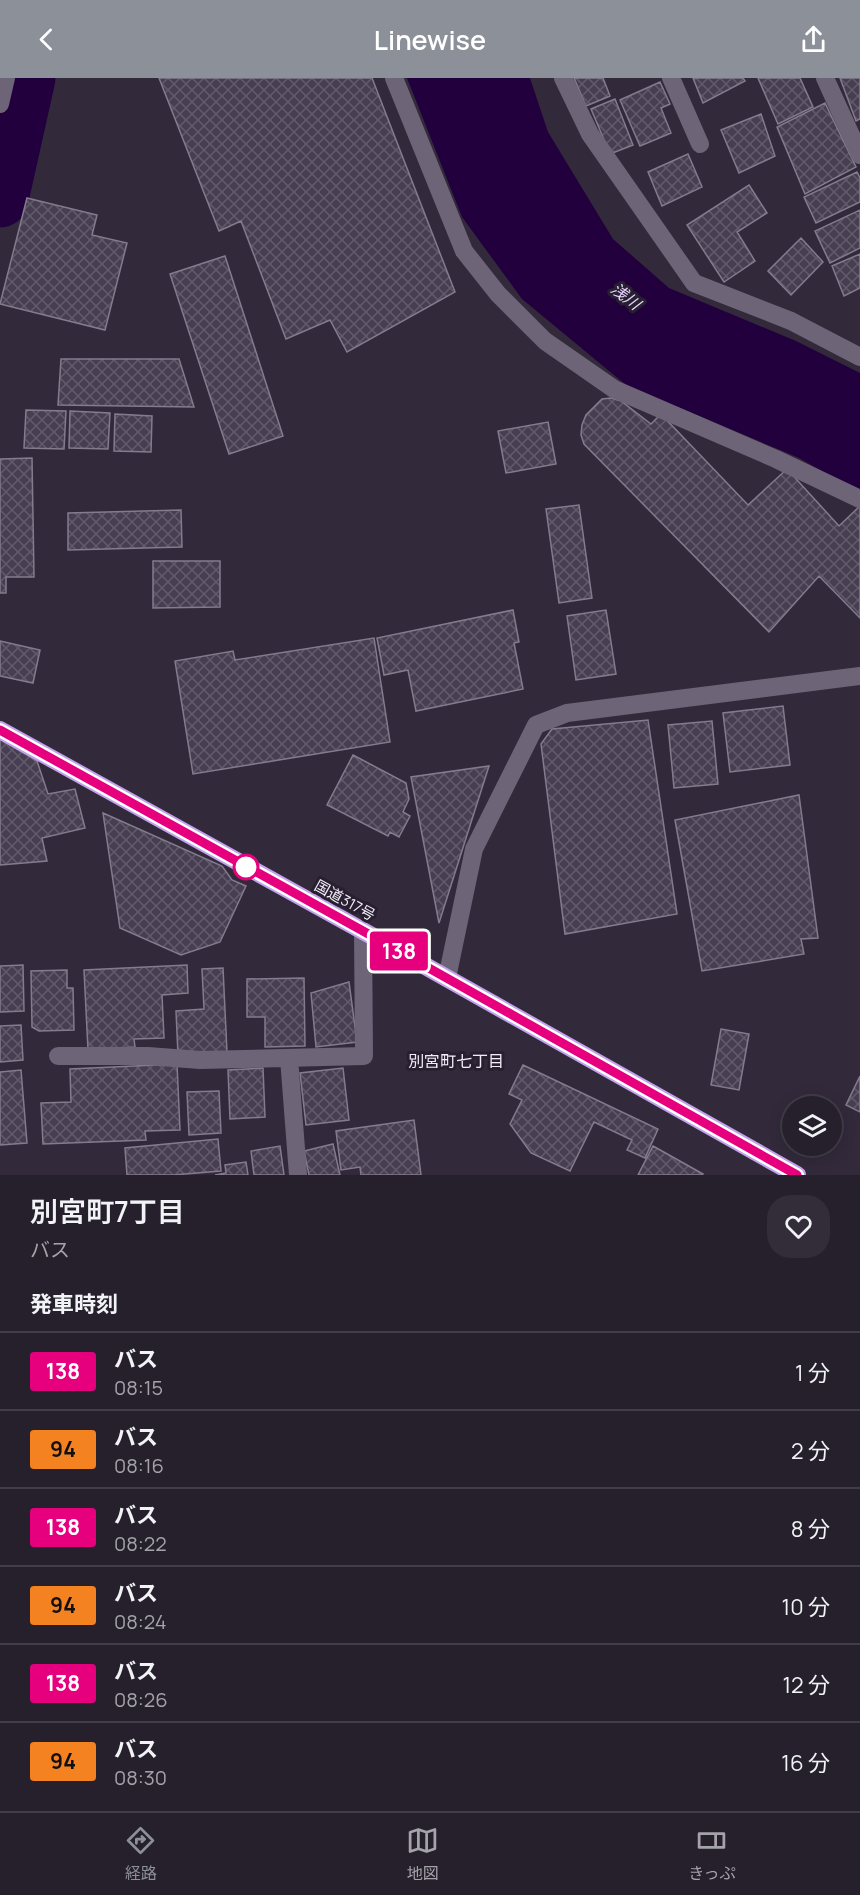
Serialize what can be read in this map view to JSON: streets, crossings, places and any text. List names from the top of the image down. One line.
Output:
{"streets":{"highway":["国道317号"]},"districts":["別宮町七丁目"],"water":["浅川"],"lines":["bus line 138"],"page":{"header":"Linewise","on_map":"138","heading":[["別宮町7丁目","バス"],"発車時刻"],"list":[{"mark":"138","name":"バス","note":"08:15","value":"1 分"},{"mark":"94","name":"バス","note":"08:16","value":"2 分"},{"mark":"138","name":"バス","note":"08:22","value":"8 分"},{"mark":"94","name":"バス","note":"08:24","value":"10 分"},{"mark":"138","name":"バス","note":"08:26","value":"12 分"},{"mark":"94","name":"バス","note":"08:30","value":"16 分"}],"tabs":["経路","地図","きっぷ"]}}
